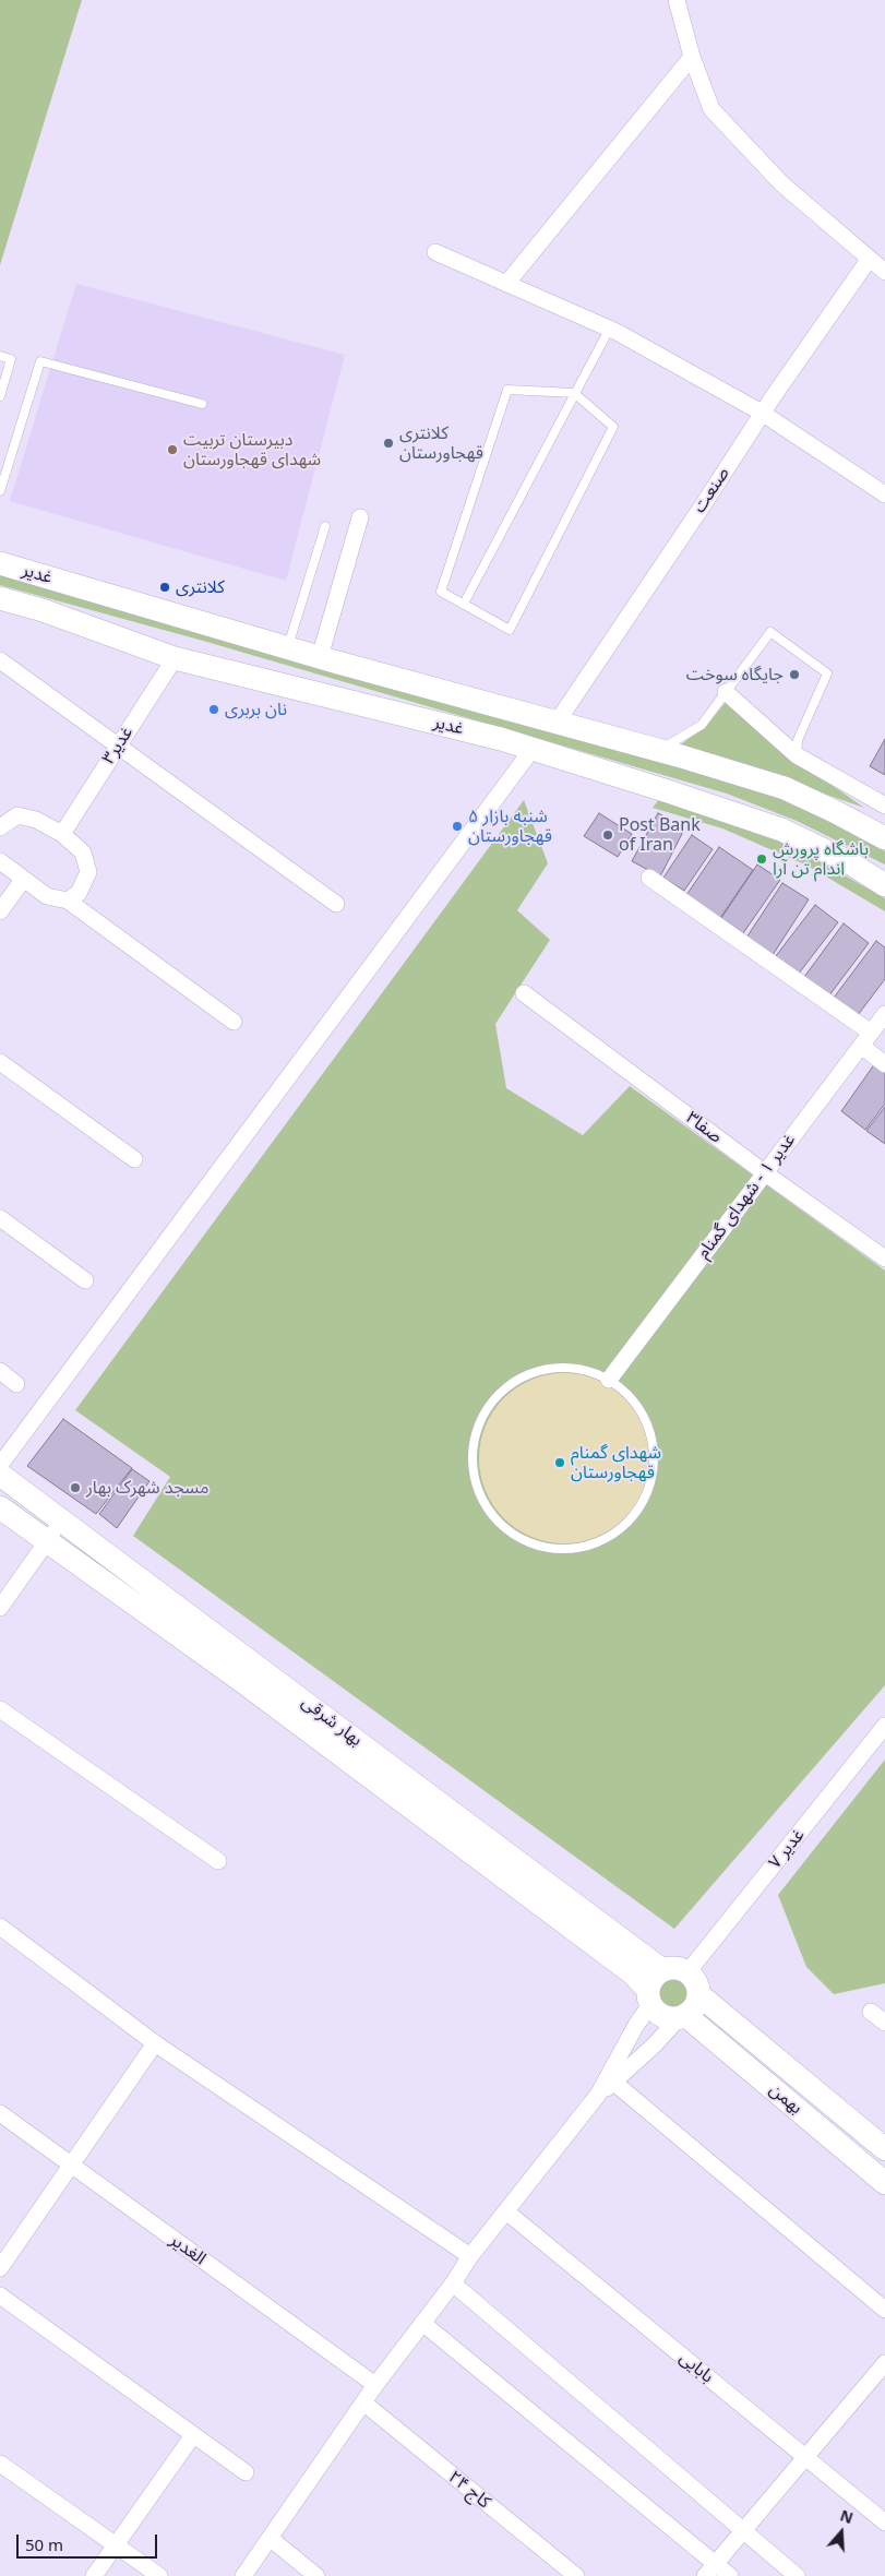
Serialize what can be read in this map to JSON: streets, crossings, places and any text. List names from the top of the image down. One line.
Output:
{"streets":{"street":["صنعت","غدیر","غدیر۳","صفا۳","غدیر ۱ - شهدای گمنام","بهار شرقی","غدیر ۷","بهمن","الغدیر","بابایی","کاج ۲۴"]},"crossings":[["صنعت","غدیر"],["غدیر","غدیر۳"],["صفا۳","غدیر ۱ - شهدای گمنام"],["بهار شرقی","غدیر ۷"],["بهار شرقی","بهمن"],["غدیر ۷","بهمن"]],"places":["کلانتری قهجاورستان","دبیرستان تربیت شهدای قهجاورستان","کلانتری","جایگاه سوخت","نان بربری","۵ شنبه بازار قهجاورستان","Post Bank of Iran","باشگاه پرورش اندام تن آرا","شهدای گمنام قهجاورستان","مسجد شهرک بهار"],"scale_bar":"50 m","north":"top"}
